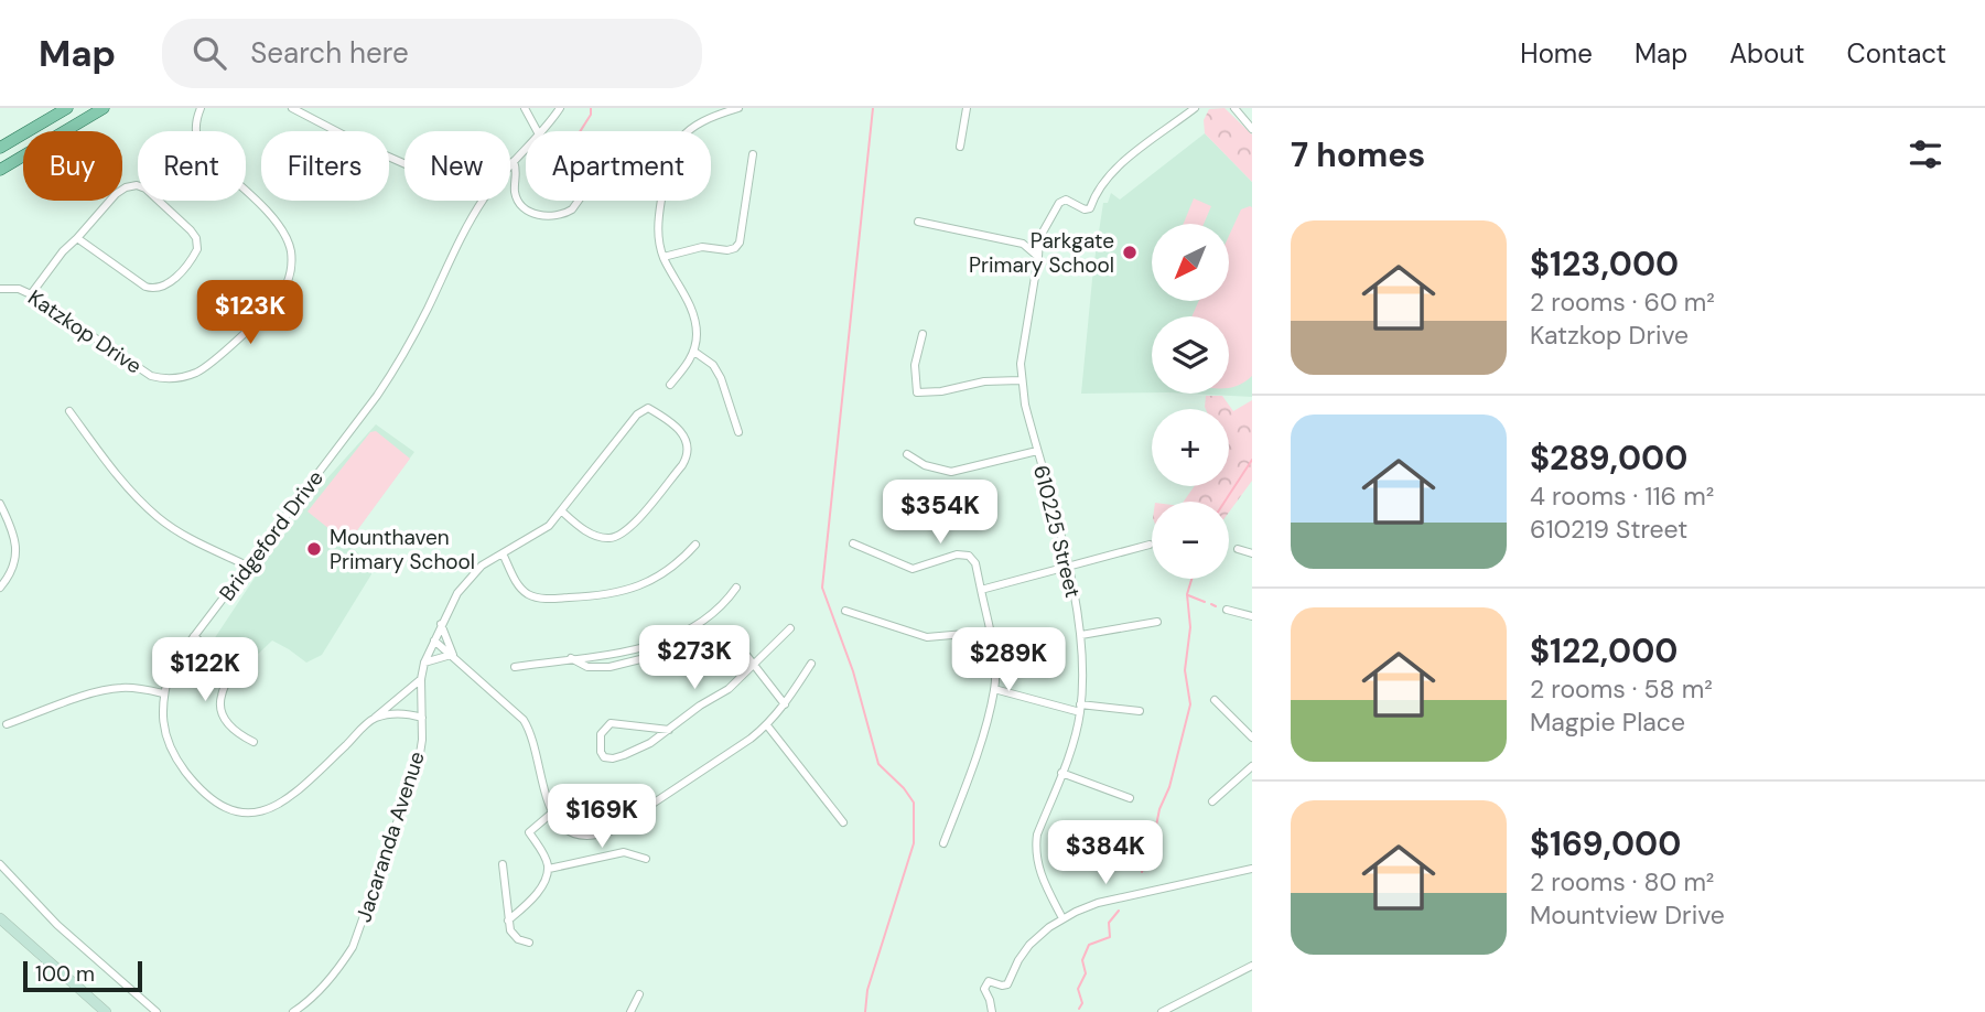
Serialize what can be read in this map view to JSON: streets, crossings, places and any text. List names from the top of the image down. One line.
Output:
{"streets":{"street":["Katzkop Drive","610225 Street","Bridgeford Drive","Jacaranda Avenue"]},"crossings":[["Bridgeford Drive","Jacaranda Avenue"]],"places":["Parkgate Primary School","Mounthaven Primary School"],"scale_bar":"100 m","north":"bottom left","page":{"header":"Map","search":"Search here","nav":["Home","Map","About","Contact"],"heading":"7 homes","chip":["Buy","Rent","Filters","New","Apartment"],"list":[{"name":"$123,000","note":"2 rooms · 60 m² · Katzkop Drive"},{"name":"$289,000","note":"4 rooms · 116 m² · 610219 Street"},{"name":"$122,000","note":"2 rooms · 58 m² · Magpie Place"},{"name":"$169,000","note":"2 rooms · 80 m² · Mountview Drive"}],"map_buttons":["+","−"],"price":["$123K","$354K","$273K","$289K","$122K","$169K","$384K"],"scale":"100 m"}}
